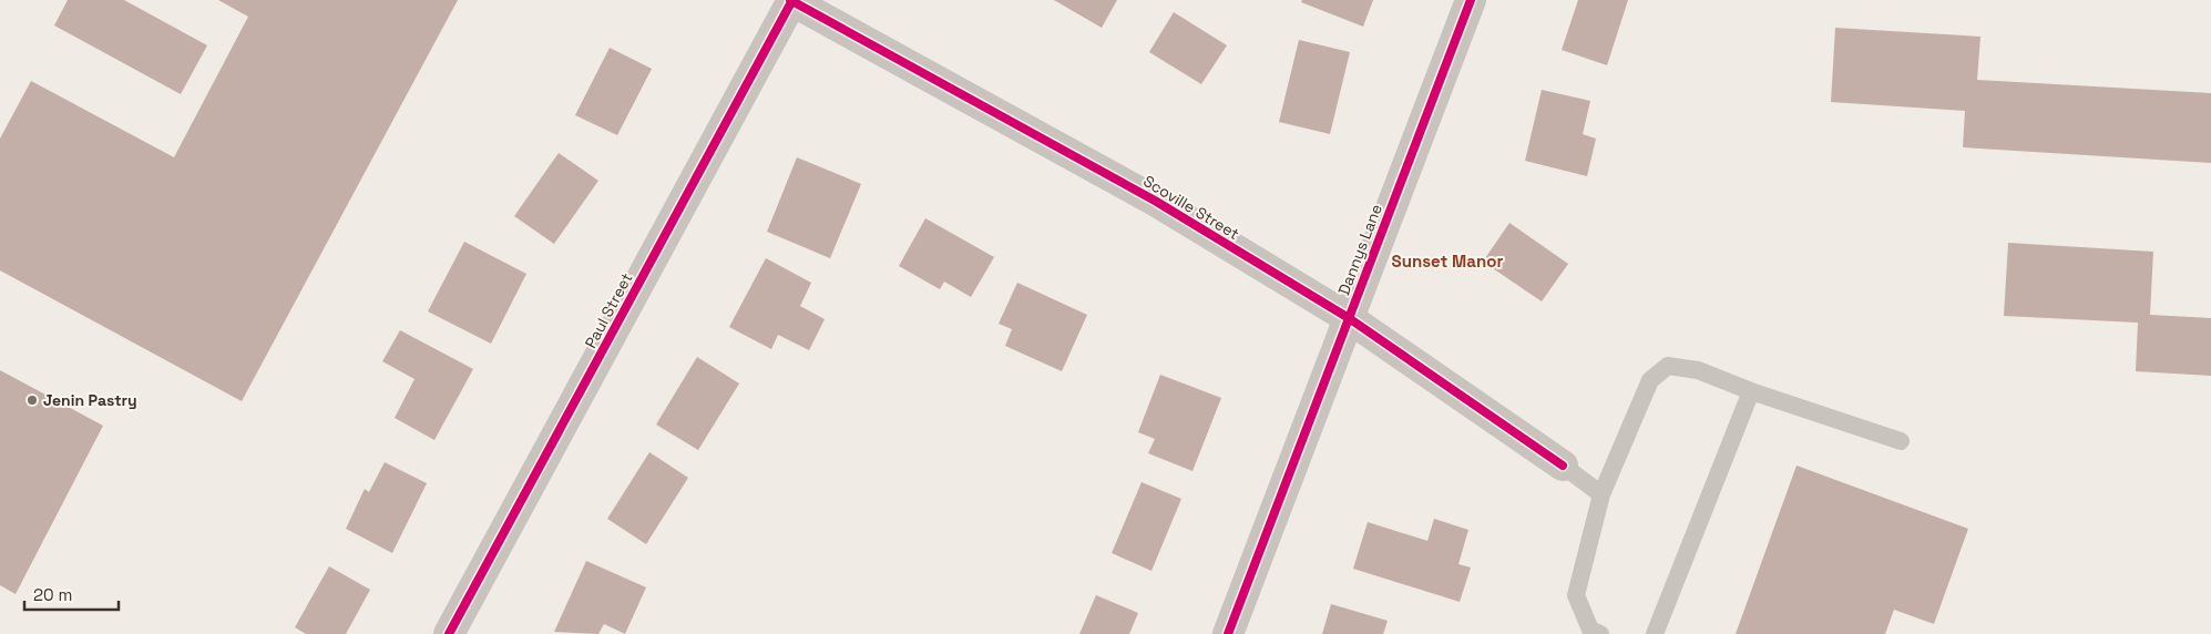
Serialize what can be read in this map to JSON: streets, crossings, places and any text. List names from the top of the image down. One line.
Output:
{"streets":{"street":["Scoville Street","Dannys Lane","Paul Street"]},"crossings":[["Scoville Street","Dannys Lane"],["Scoville Street","Paul Street"]],"districts":["Sunset Manor"],"places":["Jenin Pastry"],"scale_bar":"20 m"}
